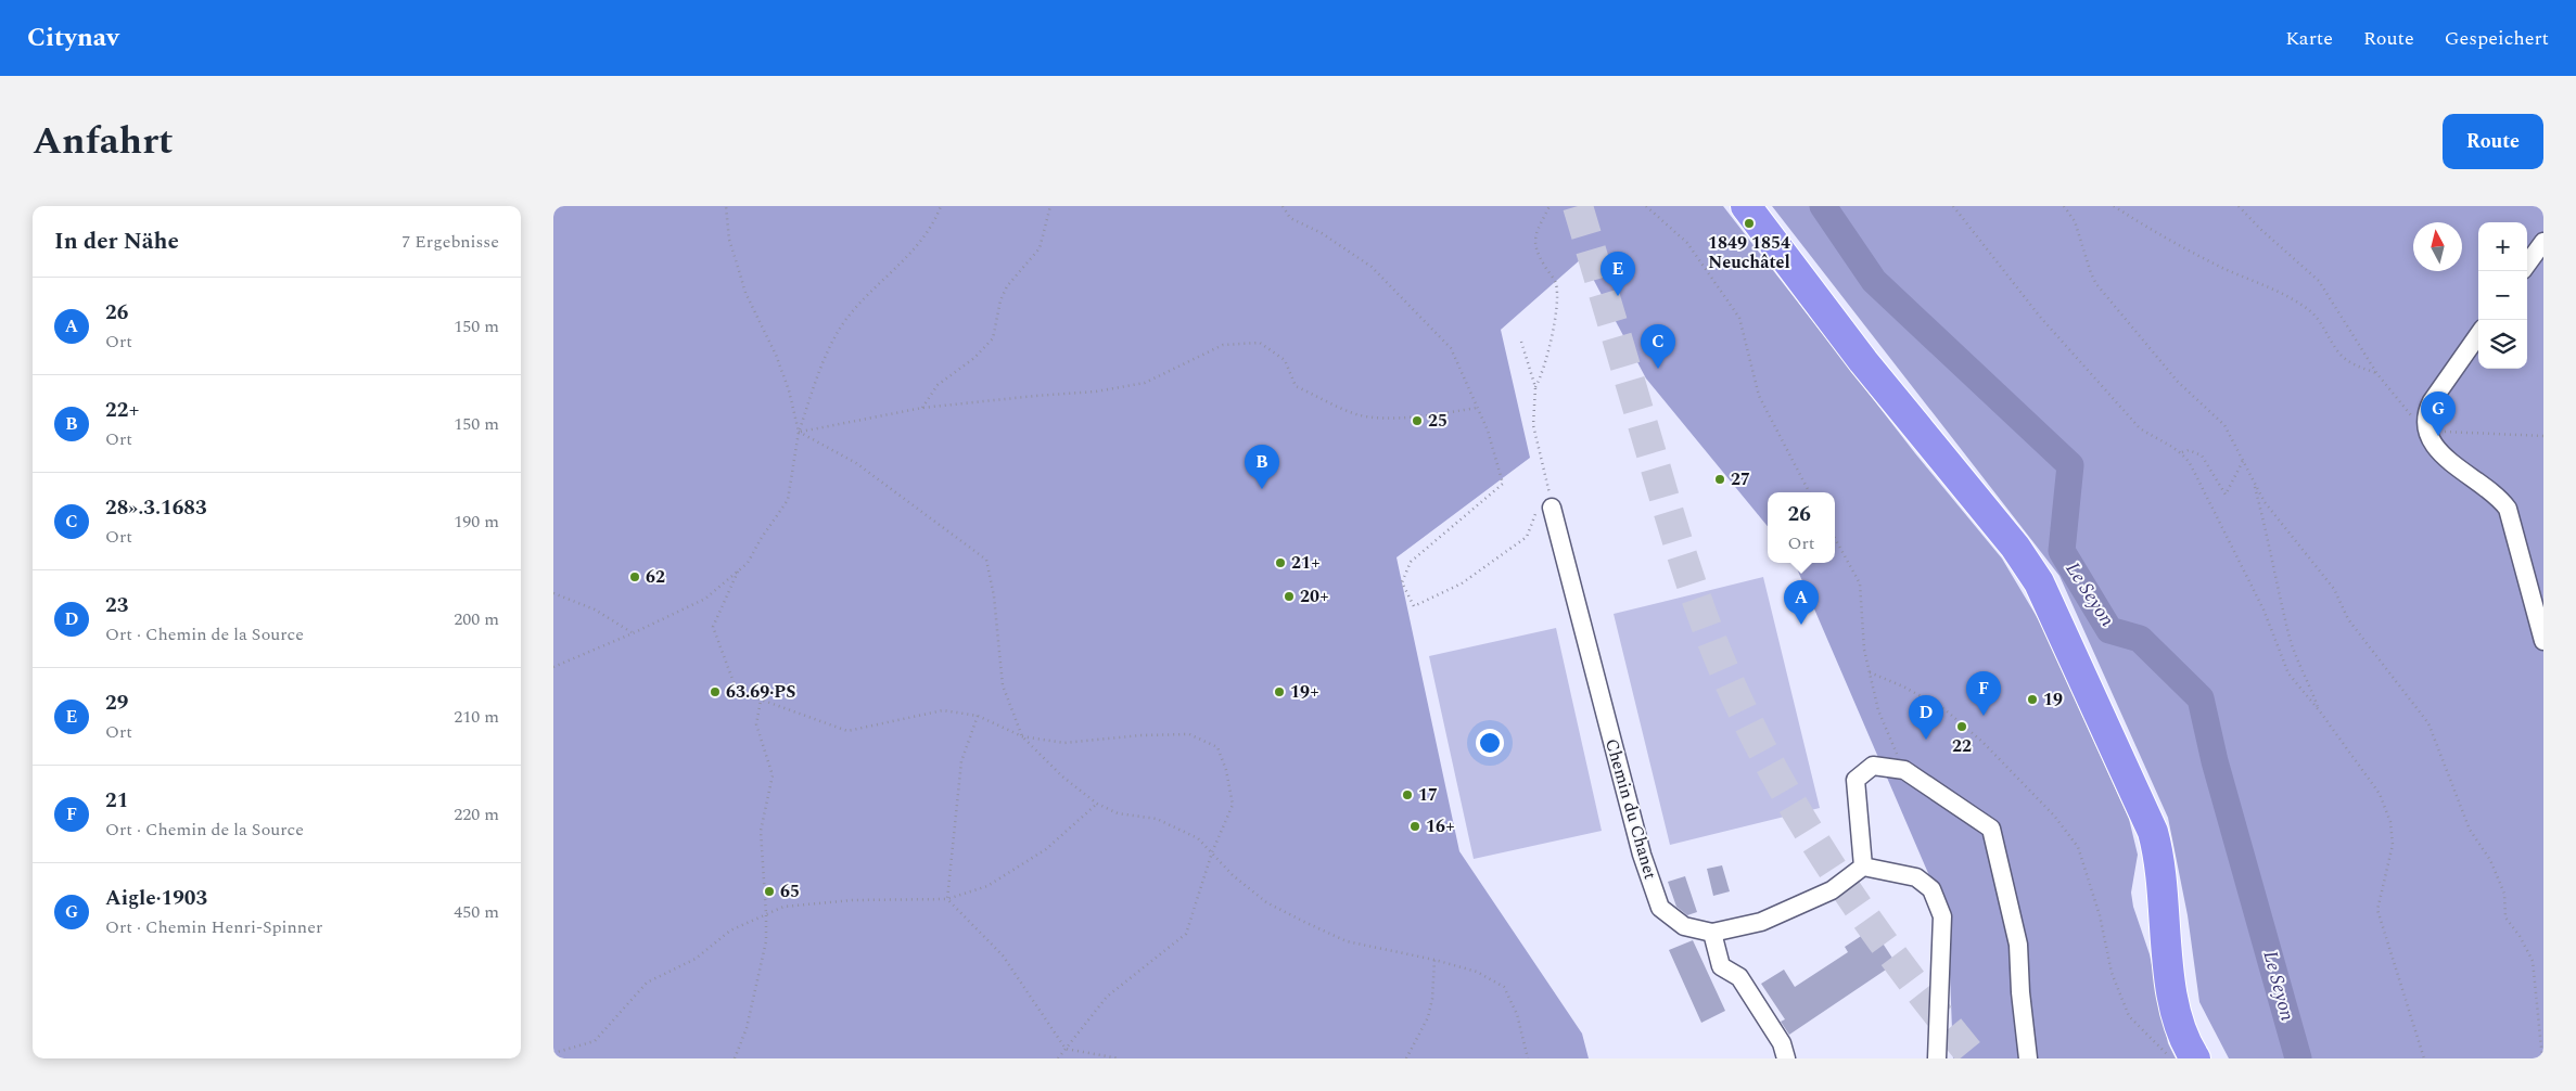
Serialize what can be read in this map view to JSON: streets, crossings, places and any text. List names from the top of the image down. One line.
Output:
{"streets":{"street":["Chemin du Chanet"]},"water":["Le Seyon"],"places":["1849 1854 Neuchâtel","25","27","21+","62","20+","63.69·PS","19+","19","22","17","16+","65"],"north":"top","page":{"header":"Citynav","nav":["Karte","Route","Gespeichert"],"title":"Anfahrt","buttons":"Route","heading":["In der Nähe","7 Ergebnisse"],"map_buttons":["+","−"],"pins":["E","C","G","B","A","F","D"],"list":[{"mark":"A","name":"26","note":"Ort","value":"150 m"},{"mark":"B","name":"22+","note":"Ort","value":"150 m"},{"mark":"C","name":"28».3.1683","note":"Ort","value":"190 m"},{"mark":"D","name":"23","note":"Ort · Chemin de la Source","value":"200 m"},{"mark":"E","name":"29","note":"Ort","value":"210 m"},{"mark":"F","name":"21","note":"Ort · Chemin de la Source","value":"220 m"},{"mark":"G","name":"Aigle·1903","note":"Ort · Chemin Henri-Spinner","value":"450 m"}],"popup":["26","Ort"]}}
